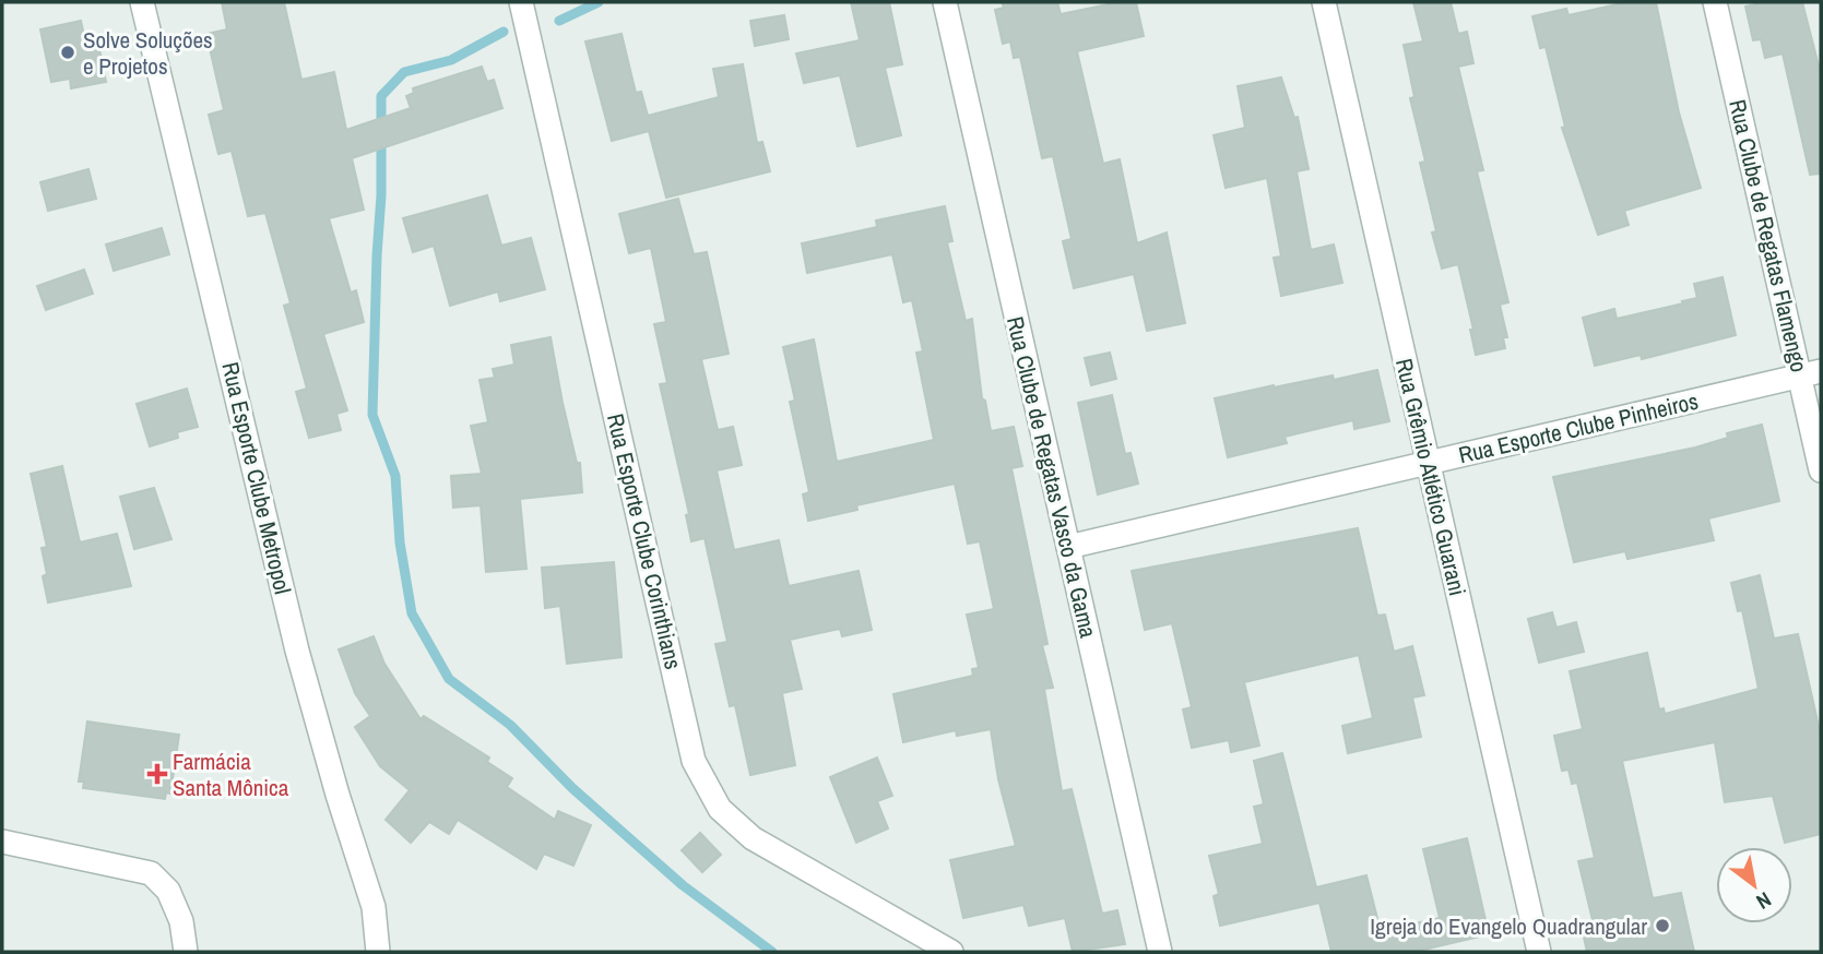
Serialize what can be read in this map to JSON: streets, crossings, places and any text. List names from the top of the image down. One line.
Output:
{"streets":{"street":["Rua Clube de Regatas Flamengo","Rua Esporte Clube Pinheiros","Rua Clube de Regatas Vasco da Gama","Rua Grêmio Atlético Guarani","Rua Esporte Clube Metropol","Rua Esporte Clube Corinthians"]},"crossings":[["Rua Clube de Regatas Flamengo","Rua Esporte Clube Pinheiros"],["Rua Esporte Clube Pinheiros","Rua Clube de Regatas Vasco da Gama"],["Rua Esporte Clube Pinheiros","Rua Grêmio Atlético Guarani"]],"places":{"other":["Solve Soluções e Projetos","Igreja do Evangelo Quadrangular"],"health":["Farmácia Santa Mônica"]},"north":"bottom right"}
